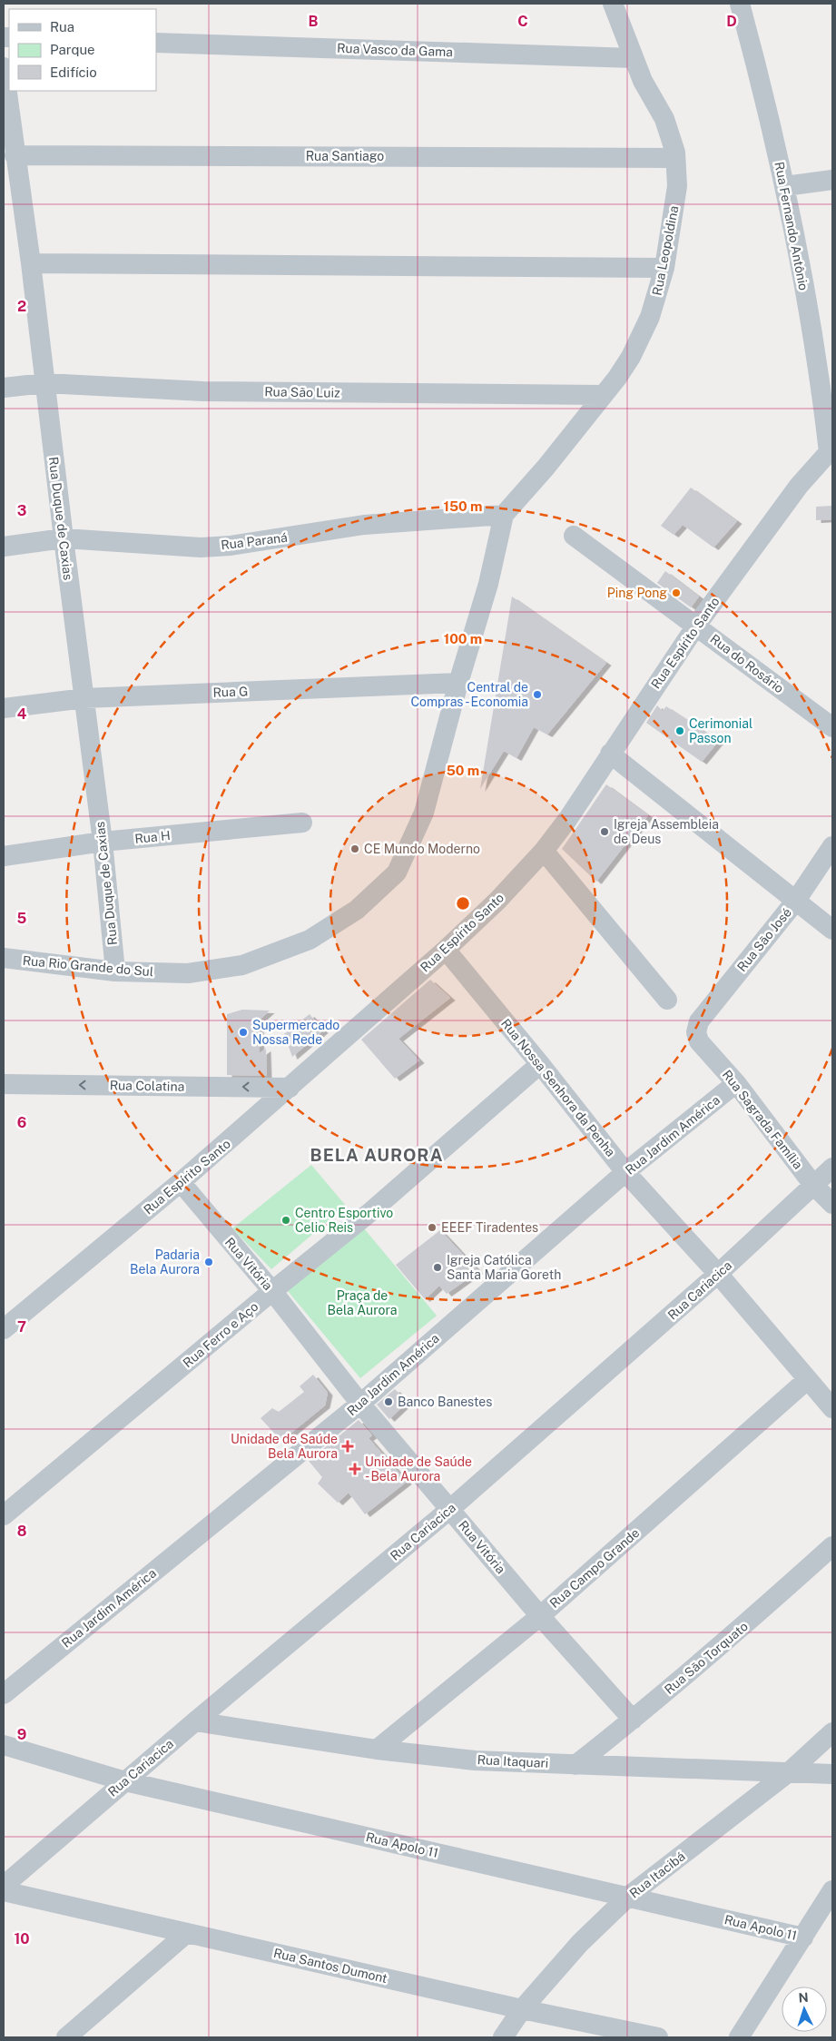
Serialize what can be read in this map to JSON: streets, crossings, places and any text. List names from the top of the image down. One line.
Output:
{"streets":{"street":["Rua Vasco da Gama","Rua Santiago","Rua Fernando Antônio","Rua Leopoldina","Rua São Luiz","Rua Duque de Caxias","Rua Paraná","Rua Espírito Santo","Rua do Rosário","Rua G","Rua H","Rua São José","Rua Rio Grande do Sul","Rua Colatina","Rua Nossa Senhora da Penha","Rua Sagrada Família","Rua Jardim América","Rua Vitória","Rua Cariacica","Rua Ferro e Aço","Rua Campo Grande","Rua São Torquato","Rua Itaquari","Rua Apolo 11","Rua Itacibá","Rua Santos Dumont"]},"crossings":[["Rua Vasco da Gama","Rua Leopoldina"],["Rua Santiago","Rua Leopoldina"],["Rua Santiago","Rua Duque de Caxias"],["Rua Fernando Antônio","Rua Espírito Santo"],["Rua Leopoldina","Rua São Luiz"],["Rua Leopoldina","Rua Paraná"],["Rua Leopoldina","Rua Rio Grande do Sul"],["Rua São Luiz","Rua Duque de Caxias"],["Rua Duque de Caxias","Rua Paraná"],["Rua Duque de Caxias","Rua G"],["Rua Duque de Caxias","Rua H"],["Rua Duque de Caxias","Rua Rio Grande do Sul"],["Rua Paraná","Rua Rio Grande do Sul"],["Rua Espírito Santo","Rua do Rosário"],["Rua Espírito Santo","Rua Colatina"],["Rua Espírito Santo","Rua Nossa Senhora da Penha"],["Rua Espírito Santo","Rua Vitória"],["Rua G","Rua Rio Grande do Sul"],["Rua São José","Rua Sagrada Família"],["Rua Nossa Senhora da Penha","Rua Jardim América"],["Rua Nossa Senhora da Penha","Rua Cariacica"],["Rua Nossa Senhora da Penha","Rua Ferro e Aço"],["Rua Nossa Senhora da Penha","Rua Campo Grande"],["Rua Sagrada Família","Rua Jardim América"],["Rua Sagrada Família","Rua Cariacica"],["Rua Jardim América","Rua Vitória"],["Rua Vitória","Rua Cariacica"],["Rua Vitória","Rua Ferro e Aço"],["Rua Vitória","Rua Campo Grande"],["Rua Vitória","Rua São Torquato"],["Rua Cariacica","Rua Itaquari"],["Rua Cariacica","Rua Apolo 11"],["Rua Campo Grande","Rua Itaquari"],["Rua São Torquato","Rua Itaquari"],["Rua Itaquari","Rua Itacibá"],["Rua Apolo 11","Rua Itacibá"],["Rua Itacibá","Rua Santos Dumont"]],"one_way":["Rua Colatina"],"districts":["BELA AURORA"],"parks":["Praça de Bela Aurora"],"places":{"other":["Ping Pong","Central de Compras - Economia","Cerimonial Passon","Igreja Assembleia de Deus","CE Mundo Moderno","Supermercado Nossa Rede","Centro Esportivo Celio Reis","EEEF Tiradentes","Padaria Bela Aurora","Igreja Católica Santa Maria Goreth","Banco Banestes"],"health":["Unidade de Saúde Bela Aurora","Unidade de Saúde - Bela Aurora"]},"legend":["Rua","Parque","Edifício"],"north":"top","grid":{"columns":["B","C","D"],"rows":["2","3","4","5","6","7","8","9","10"]},"rings":["150 m","100 m","50 m"]}
